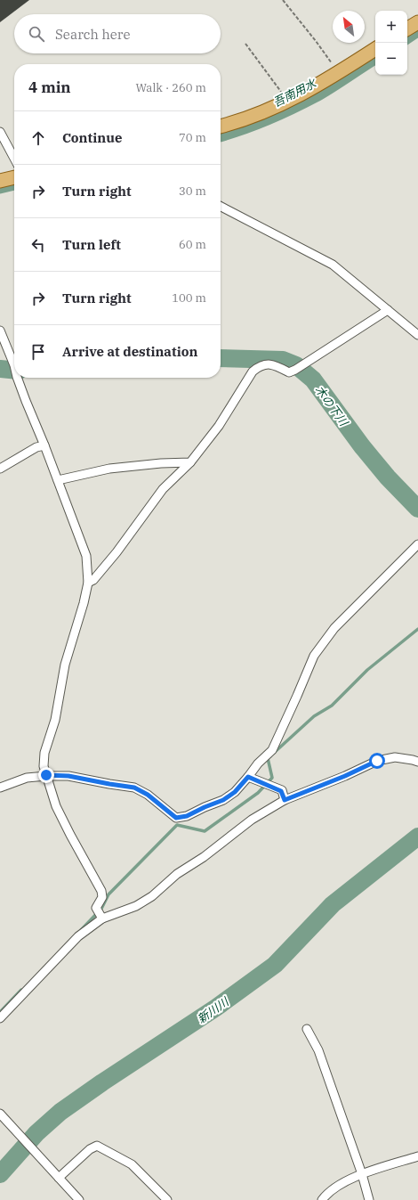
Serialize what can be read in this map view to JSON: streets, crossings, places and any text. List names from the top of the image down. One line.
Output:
{"water":["吾南用水","木の下川","新川川"],"north":"top left","page":{"map_buttons":["+","−"],"search":"Search here","heading":["4 min","Walk · 260 m"],"list":[["Continue","70 m"],["Turn right","30 m"],["Turn left","60 m"],["Turn right","100 m"],"Arrive at destination"]}}
